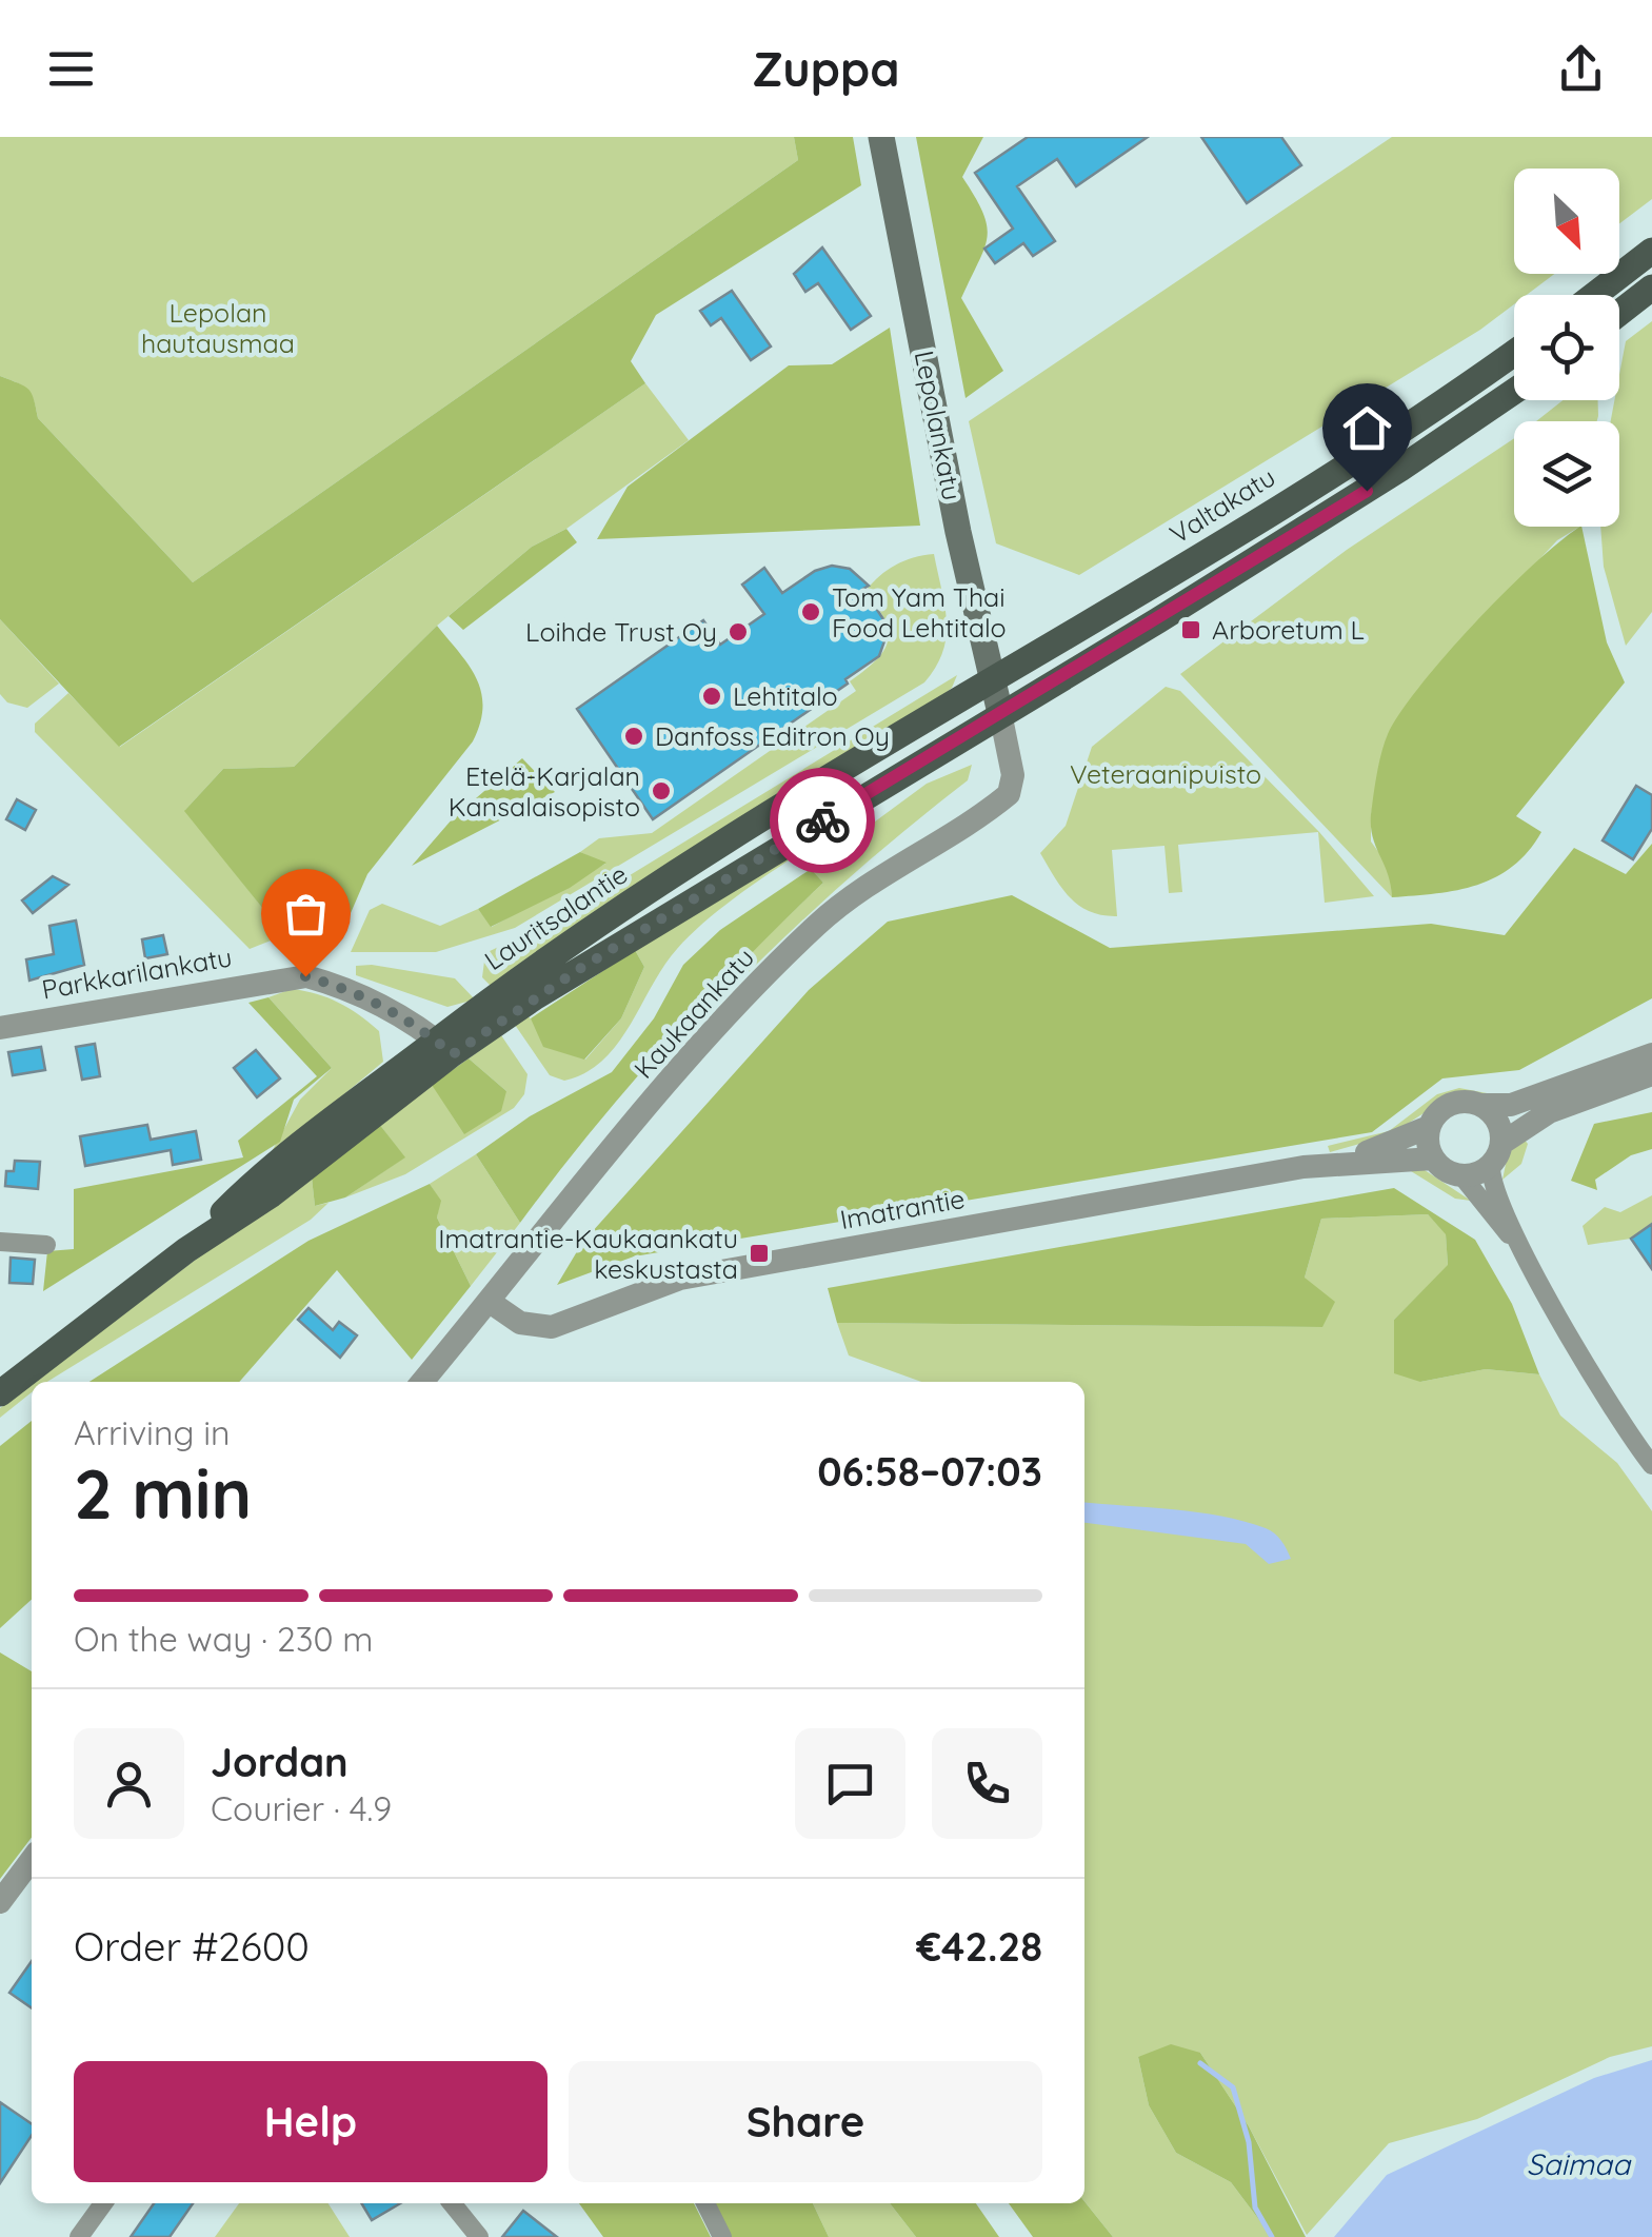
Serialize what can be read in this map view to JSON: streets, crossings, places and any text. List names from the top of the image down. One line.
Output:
{"streets":{"main road":["Lepolankatu","Valtakatu","Lauritsalantie"],"street":["Parkkarilankatu","Kaukaankatu","Imatrantie"]},"crossings":[["Lepolankatu","Valtakatu"],["Lepolankatu","Lauritsalantie"],["Lepolankatu","Kaukaankatu"],["Valtakatu","Lauritsalantie"],["Lauritsalantie","Parkkarilankatu"],["Lauritsalantie","Kaukaankatu"],["Kaukaankatu","Imatrantie"]],"water":["Saimaa"],"parks":["Lepolan hautausmaa","Veteraanipuisto"],"places":{"other":["Tom Yam Thai Food Lehtitalo","Loihde Trust Oy","Lehtitalo","Danfoss Editron Oy","Etelä-Karjalan Kansalaisopisto"],"transit":["Arboretum L","Imatrantie-Kaukaankatu keskustasta"]},"north":"bottom right","page":{"header":"Zuppa","heading":["2 min","Arriving in","06:58–07:03"],"panel":["Jordan","Courier · 4.9","Order #2600","€42.28"],"bar":"On the way · 230 m","buttons":["Help","Share"]}}
